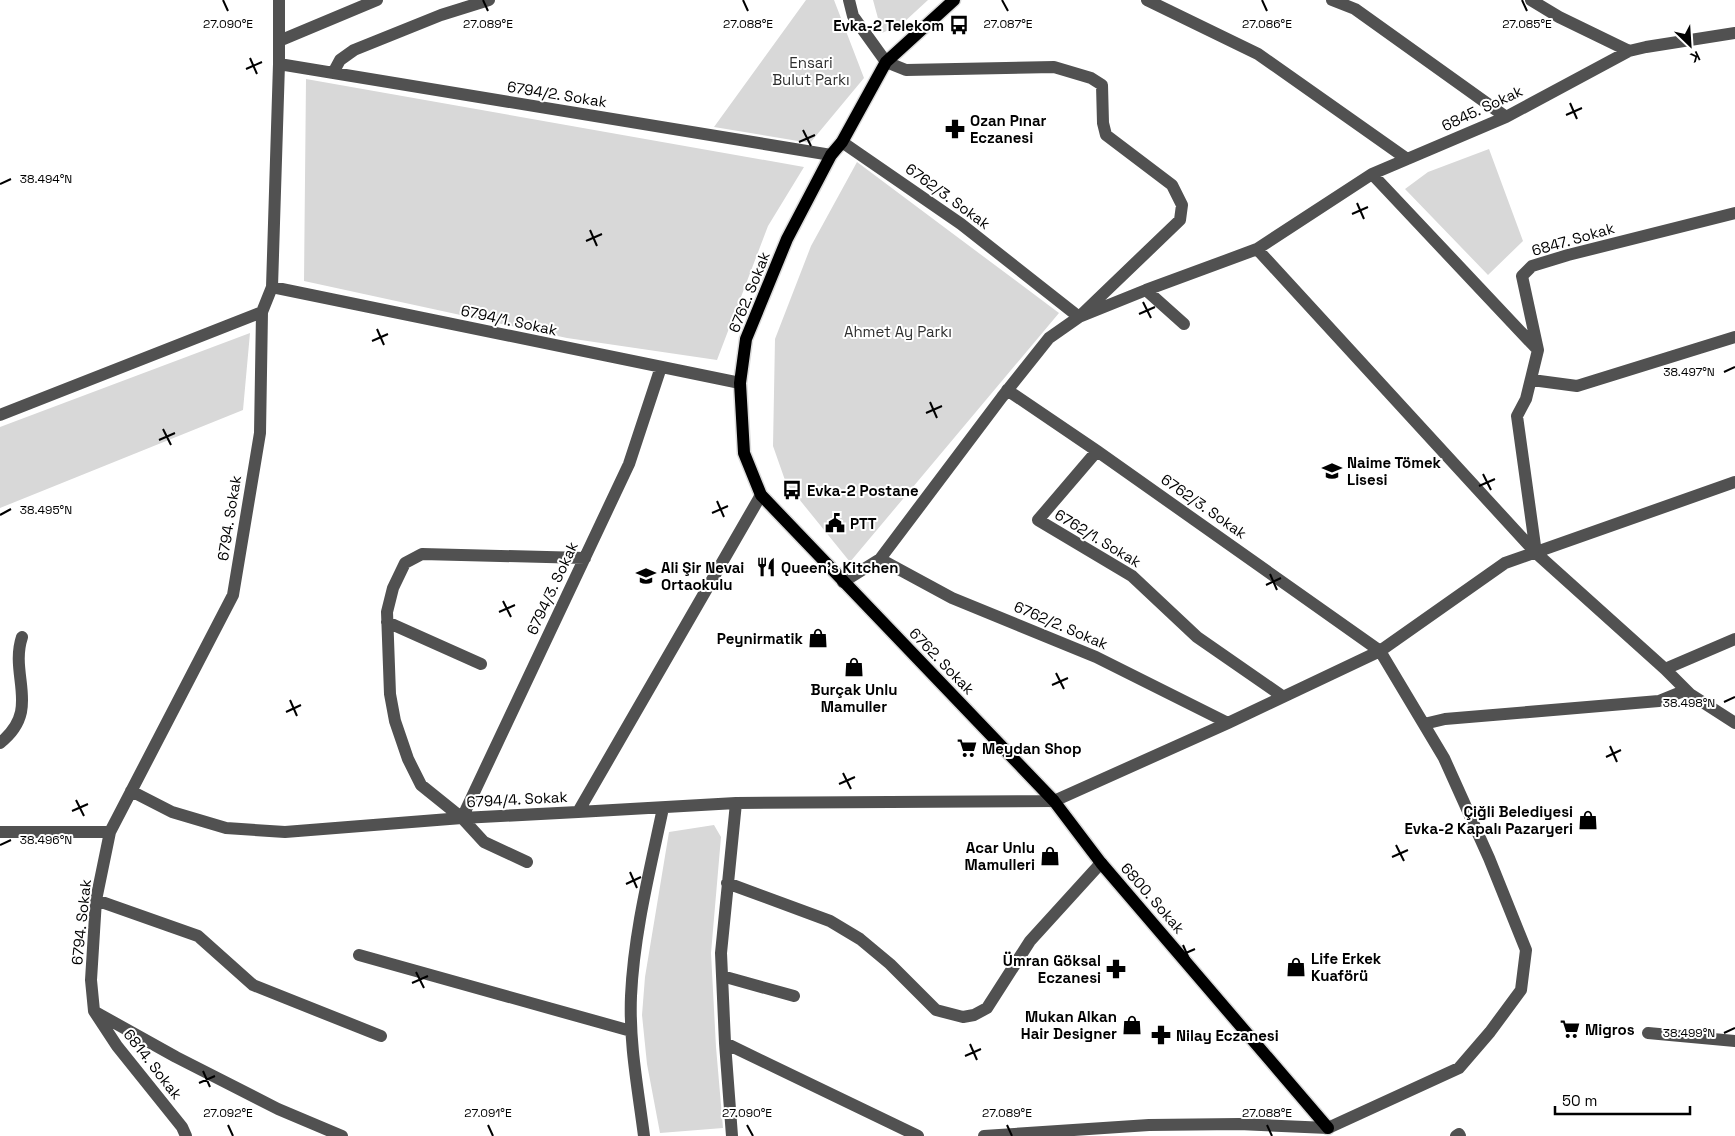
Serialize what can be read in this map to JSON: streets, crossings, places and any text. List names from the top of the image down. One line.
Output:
{"streets":{"main road":["6762. Sokak","6800. Sokak"],"street":["6794/2. Sokak","6845. Sokak","6762/3. Sokak","6847. Sokak","6794/1. Sokak","6794. Sokak","6762/1. Sokak","6794/3. Sokak","6762/2. Sokak","6794/4. Sokak","6814. Sokak"]},"crossings":[["6794/2. Sokak","6762. Sokak"],["6794/2. Sokak","6794. Sokak"],["6845. Sokak","6762/3. Sokak"],["6762/3. Sokak","6762. Sokak"],["6762/3. Sokak","6762/1. Sokak"],["6762. Sokak","6794/1. Sokak"],["6762. Sokak","6794/4. Sokak"],["6762. Sokak","6800. Sokak"],["6794/1. Sokak","6794. Sokak"],["6794/1. Sokak","6794/3. Sokak"],["6794. Sokak","6794/4. Sokak"],["6794. Sokak","6814. Sokak"],["6794/3. Sokak","6794/4. Sokak"]],"parks":["Ensari Bulut Parkı","Ahmet Ay Parkı"],"places":{"bus stop":["Evka-2 Telekom","Evka-2 Postane"],"pharmacy":["Ozan Pınar Eczanesi","Ümran Göksal Eczanesi","Nilay Eczanesi"],"school or university":["Naime Tömek Lisesi","Ali Şir Nevai Ortaokulu"],"public building":["PTT"],"restaurant":["Queen's Kitchen"],"shop":["Peynirmatik","Burçak Unlu Mamuller","Çiğli Belediyesi Evka-2 Kapalı Pazaryeri","Acar Unlu Mamulleri","Life Erkek Kuaförü","Mukan Alkan Hair Designer"],"supermarket":["Meydan Shop","Migros"]},"scale_bar":"50 m","north":"bottom right","coordinates":["27.090°E","27.089°E","27.088°E","27.087°E","27.086°E","27.085°E","38.494°N","38.497°N","38.495°N","38.498°N","38.496°N","38.499°N","27.092°E","27.091°E"]}
